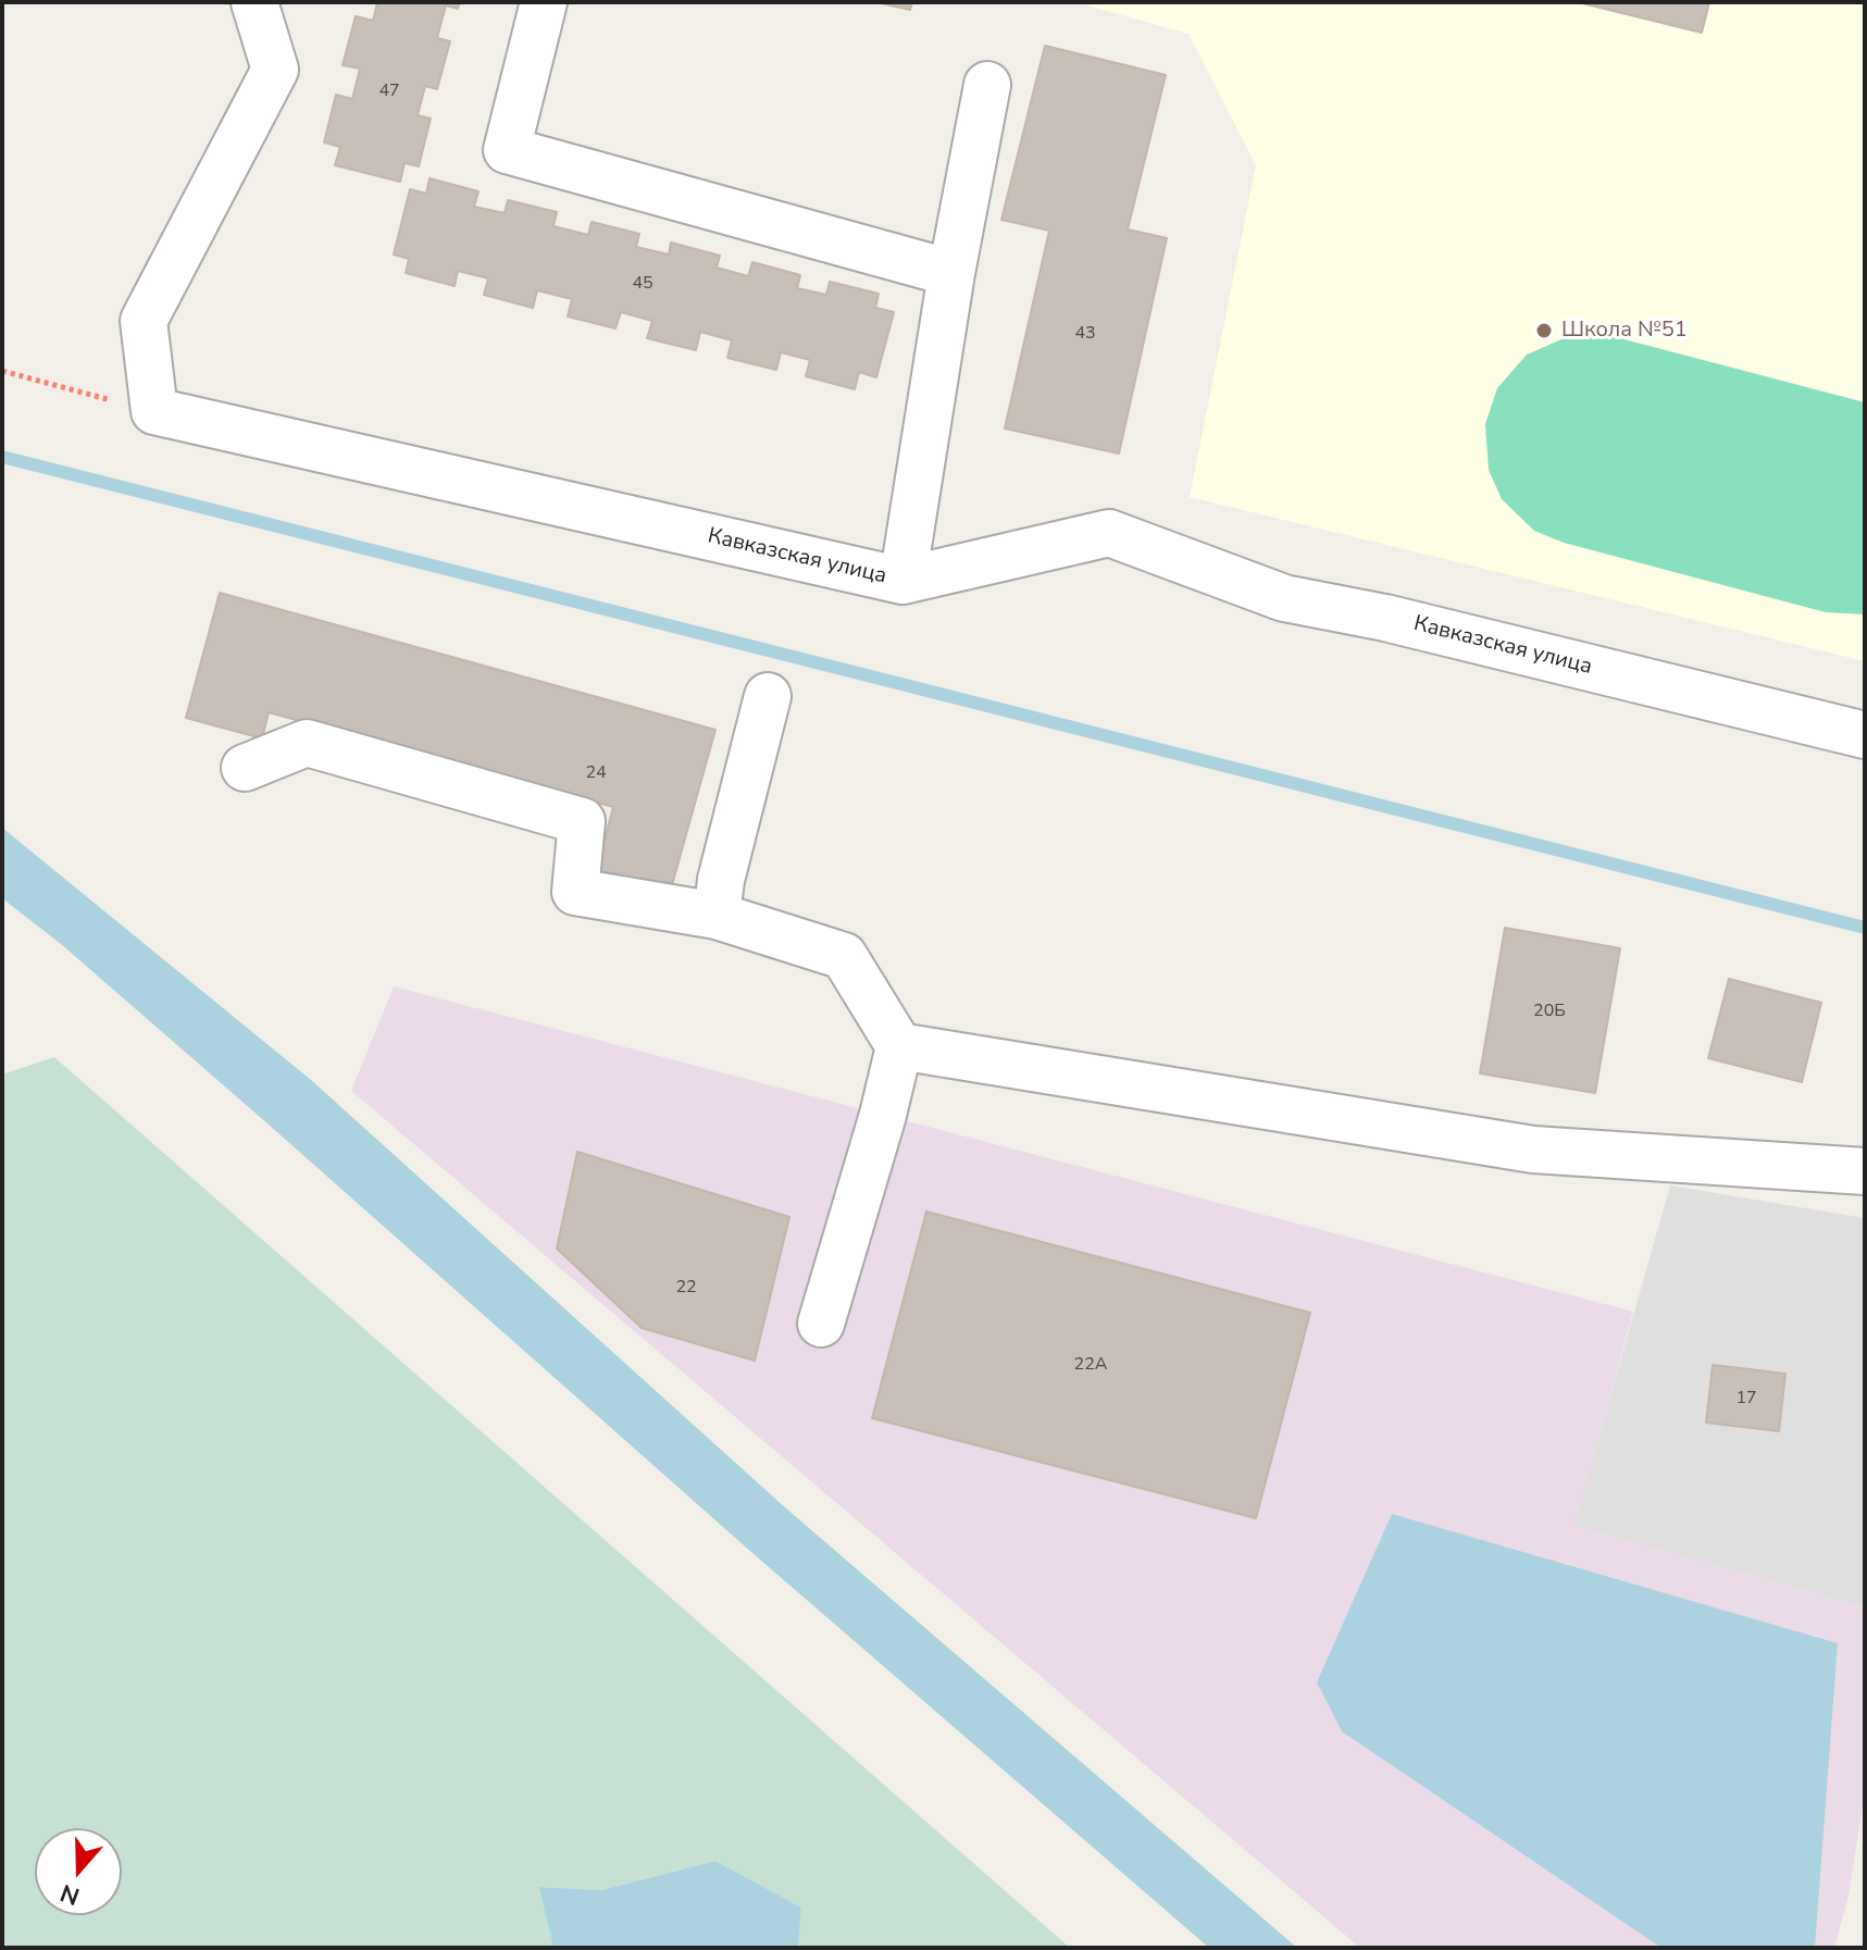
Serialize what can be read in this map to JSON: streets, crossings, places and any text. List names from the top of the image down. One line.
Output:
{"streets":{"street":["Кавказская улица"]},"places":["Школа №51"],"house_numbers":["47","45","43","24","20Б","22","22А","17"],"north":"bottom"}
